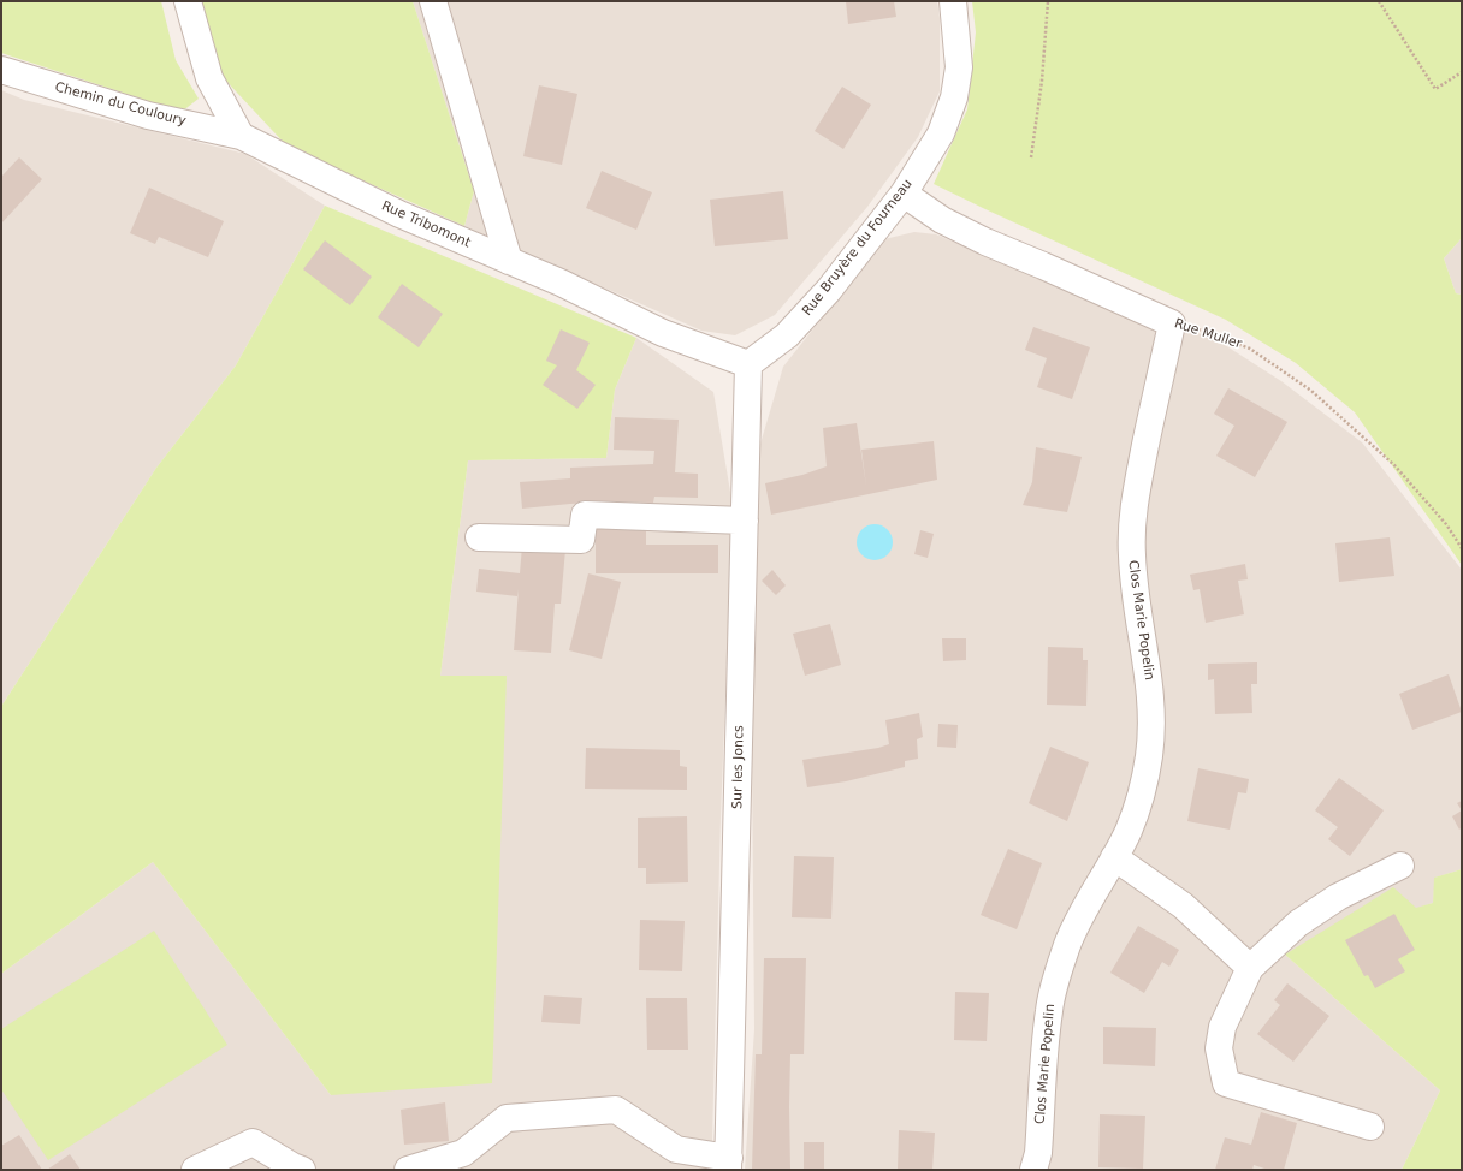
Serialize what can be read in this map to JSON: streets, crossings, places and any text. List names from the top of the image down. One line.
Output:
{"streets":{"street":["Chemin du Couloury","Rue Tribomont","Rue Bruyère du Fourneau","Rue Muller","Clos Marie Popelin","Sur les Joncs"]},"crossings":[["Chemin du Couloury","Rue Tribomont"],["Rue Tribomont","Rue Bruyère du Fourneau"],["Rue Tribomont","Sur les Joncs"],["Rue Bruyère du Fourneau","Rue Muller"],["Rue Bruyère du Fourneau","Sur les Joncs"],["Rue Muller","Clos Marie Popelin"]]}
